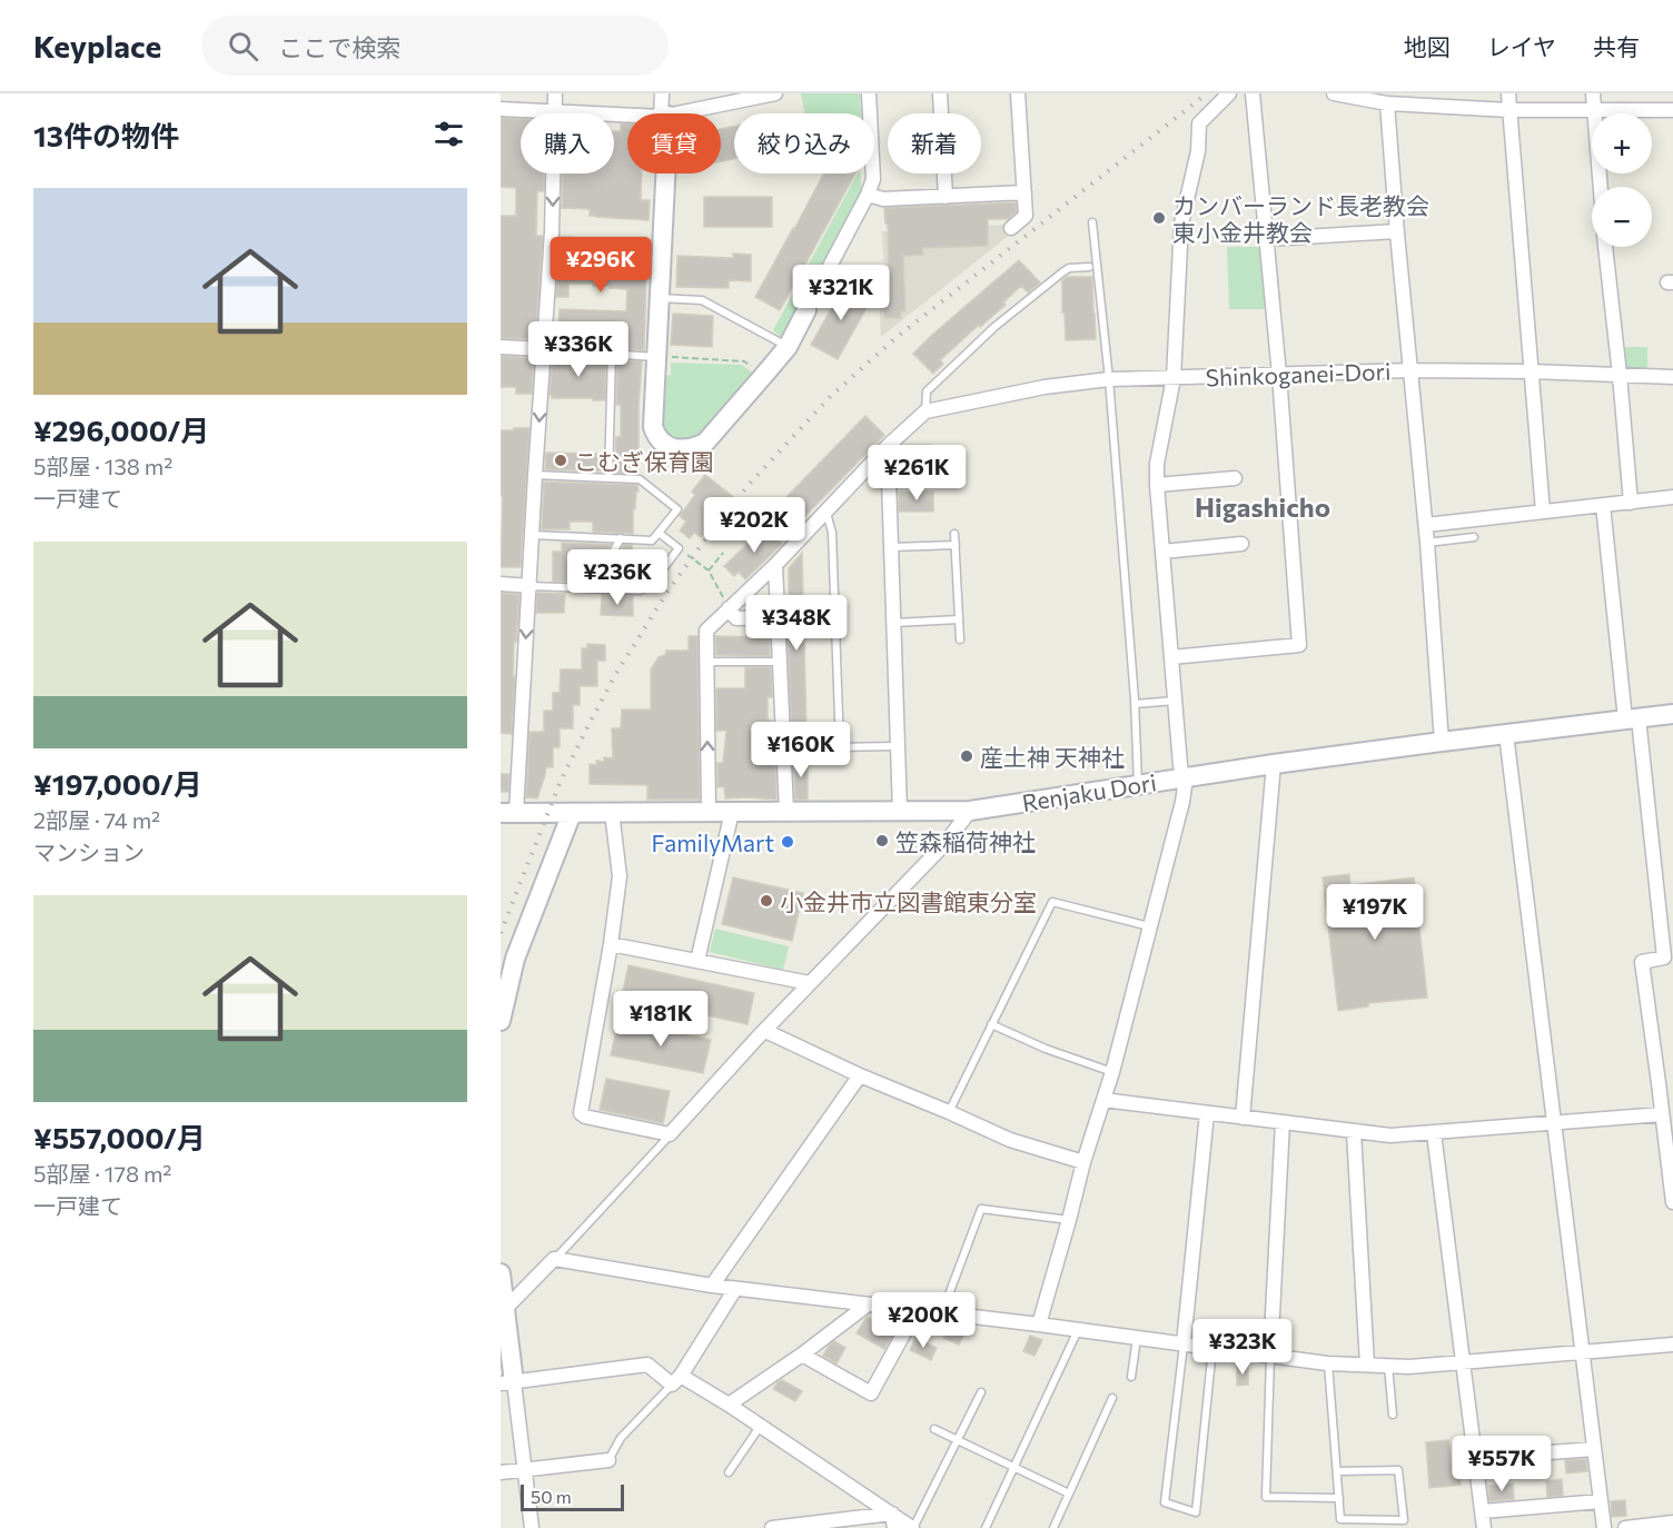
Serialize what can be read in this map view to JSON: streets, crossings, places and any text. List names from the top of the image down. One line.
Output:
{"streets":{"main road":["Renjaku Dori"],"street":["Shinkoganei-Dori"]},"districts":["Higashicho"],"places":["カンバーランド長老教会 東小金井教会","こむぎ保育園","産土神 天神社","笠森稲荷神社","FamilyMart","小金井市立図書館東分室"],"scale_bar":"50 m","page":{"header":"Keyplace","search":"ここで検索","nav":["地図","レイヤ","共有"],"heading":"13件の物件","map_buttons":["+","−"],"chip":["購入","賃貸","絞り込み","新着"],"list":[{"name":"¥296,000/月","note":"5部屋 · 138 m² · 一戸建て"},{"name":"¥197,000/月","note":"2部屋 · 74 m² · マンション"},{"name":"¥557,000/月","note":"5部屋 · 178 m² · 一戸建て"}],"price":["¥296K","¥321K","¥336K","¥261K","¥202K","¥236K","¥348K","¥160K","¥197K","¥181K","¥200K","¥323K","¥557K"],"scale":"50 m"}}
